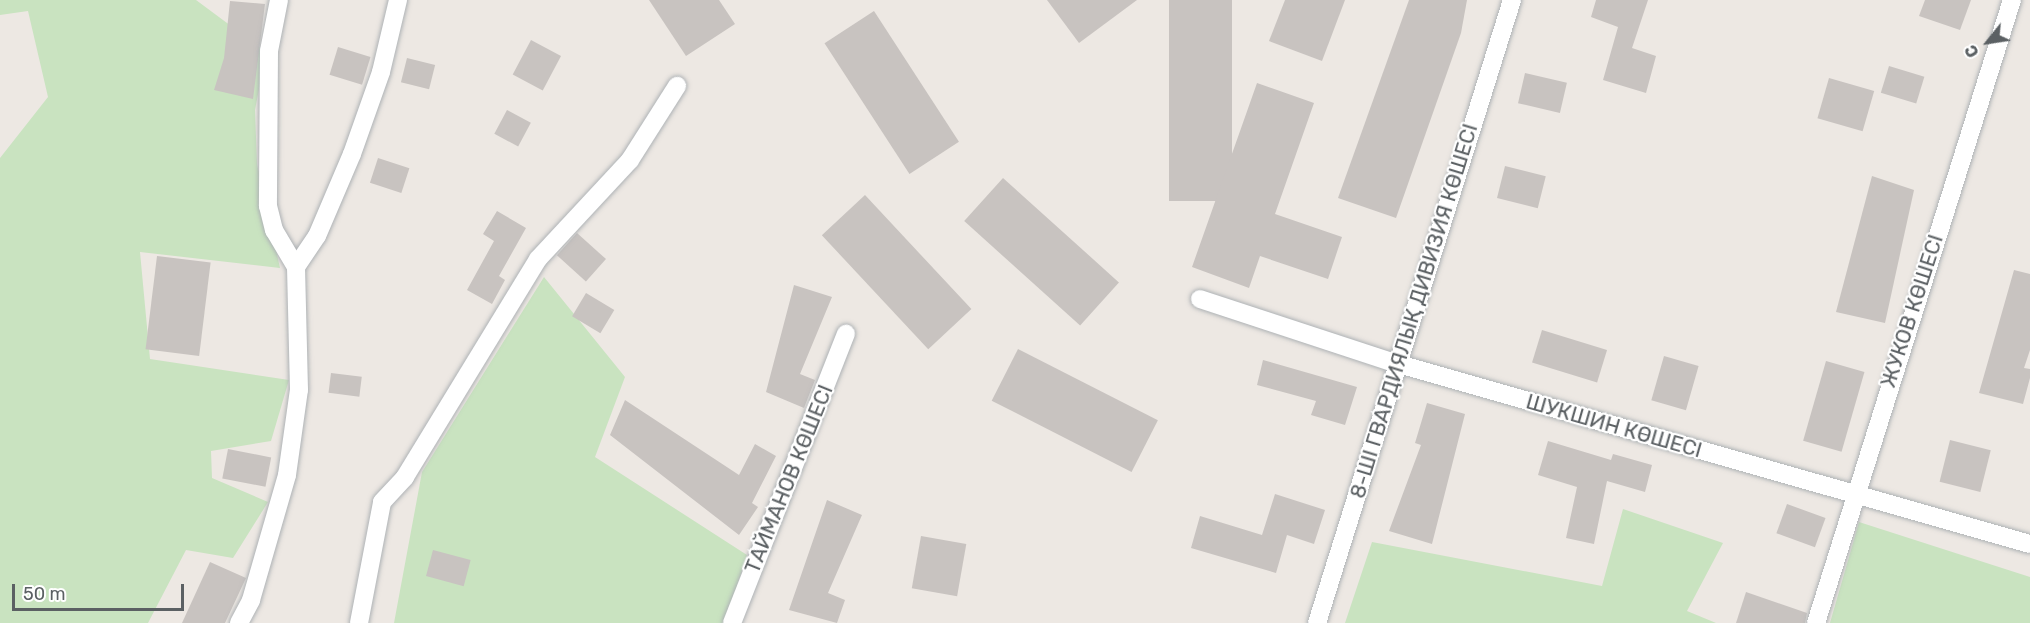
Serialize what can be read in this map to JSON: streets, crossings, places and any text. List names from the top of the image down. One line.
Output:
{"streets":{"street":["8-ШІ ГВАРДИЯЛЫҚ ДИВИЗИЯ КӨШЕСІ","ЖУКОВ КӨШЕСІ","ШУКШИН КӨШЕСІ","ТАЙМАНОВ КӨШЕСІ"]},"crossings":[["8-ШІ ГВАРДИЯЛЫҚ ДИВИЗИЯ КӨШЕСІ","ШУКШИН КӨШЕСІ"],["ЖУКОВ КӨШЕСІ","ШУКШИН КӨШЕСІ"]],"scale_bar":"50 m","north":"bottom left"}
